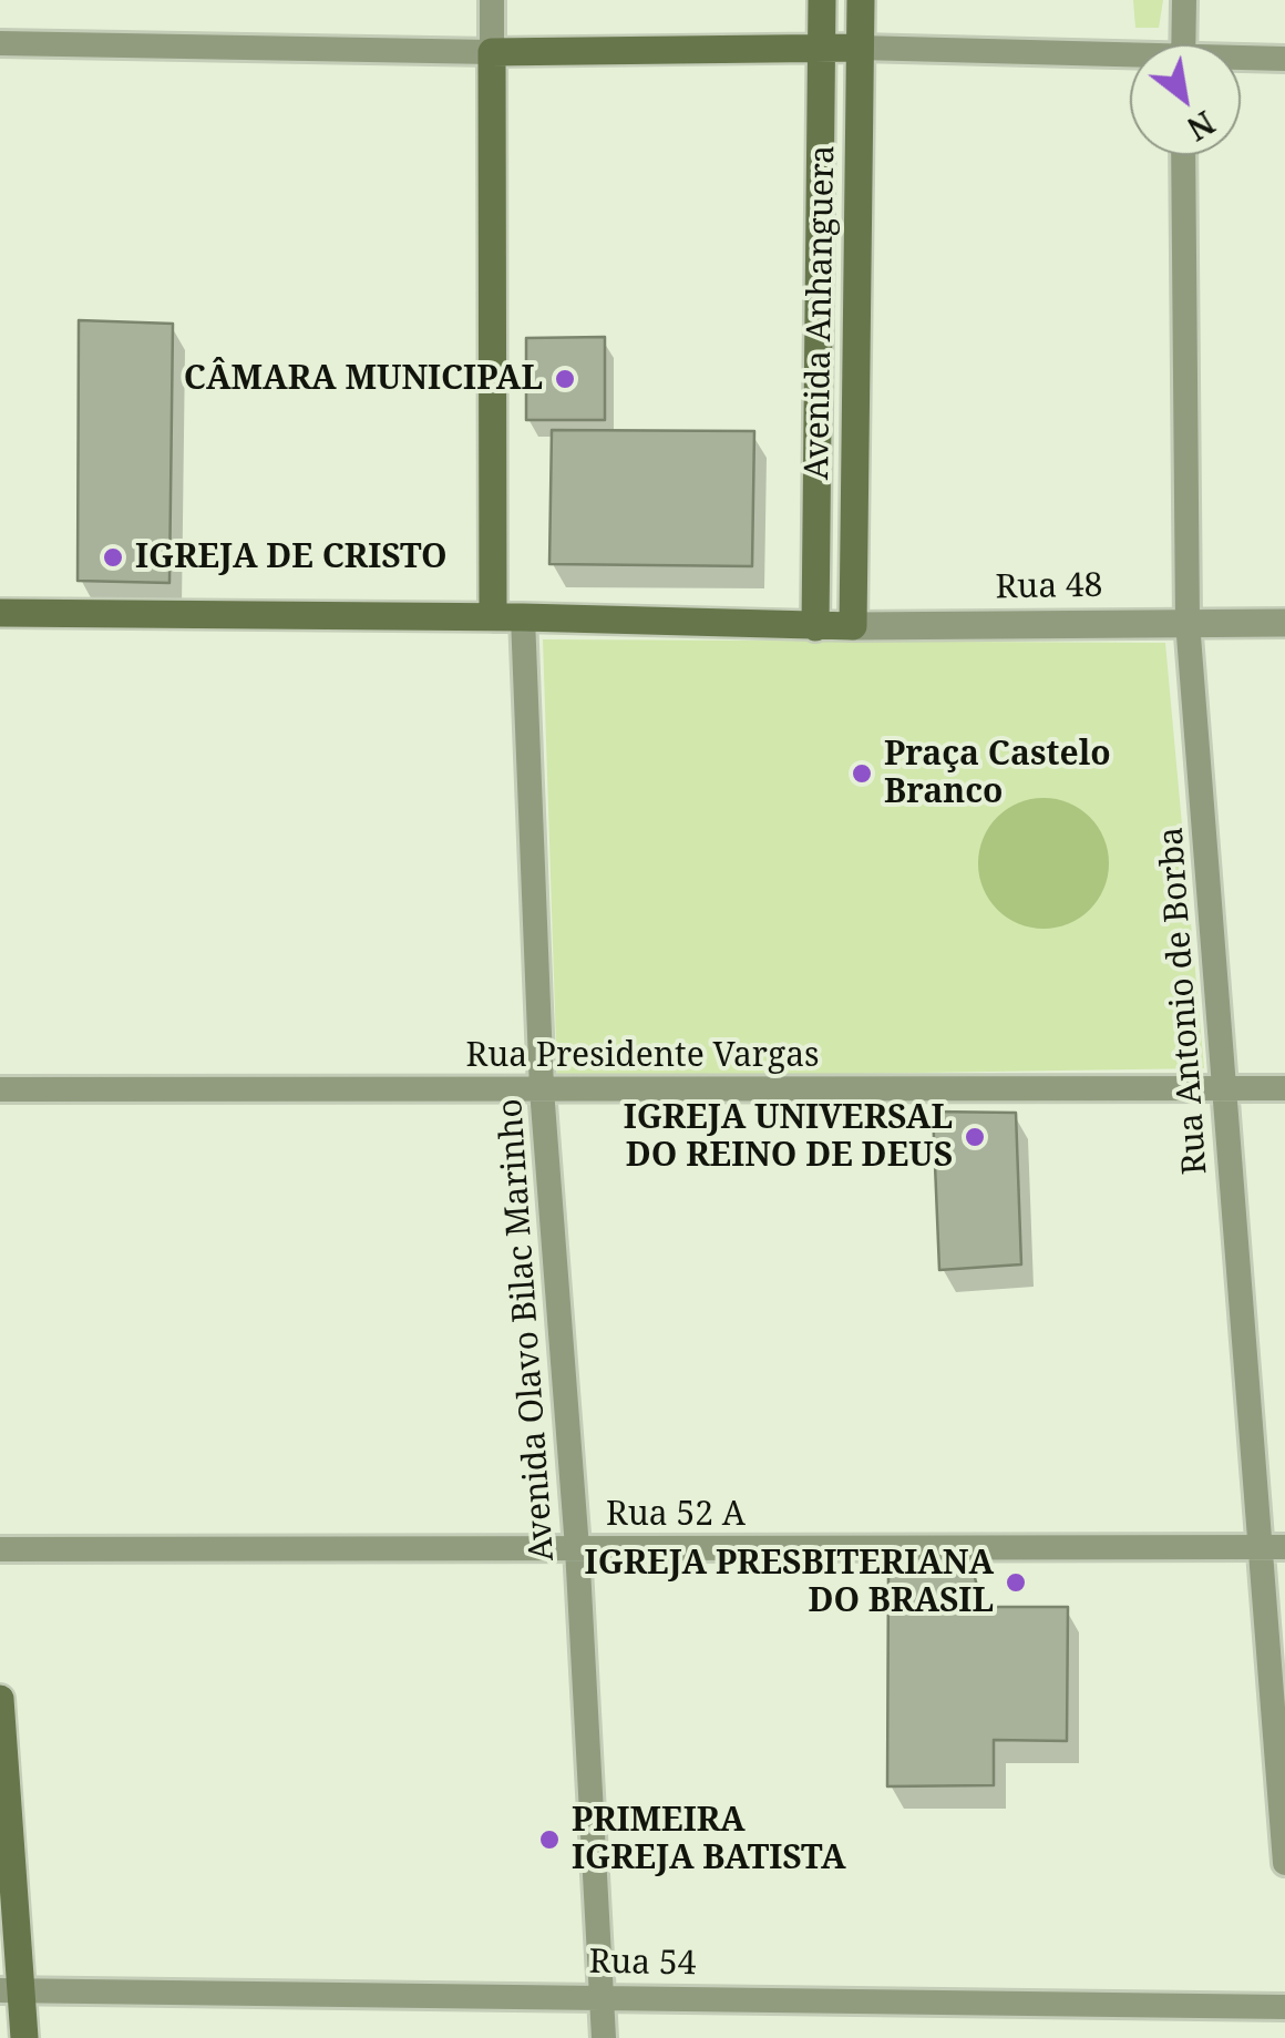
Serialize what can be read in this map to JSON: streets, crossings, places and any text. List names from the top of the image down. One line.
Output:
{"streets":{"main road":["Avenida Anhanguera","Rua 48"],"street":["Rua Antonio de Borba","Rua Presidente Vargas","Avenida Olavo Bilac Marinho","Rua 52 A","Rua 54"]},"crossings":[["Avenida Anhanguera","Rua 48"],["Rua 48","Rua Antonio de Borba"],["Rua 48","Avenida Olavo Bilac Marinho"],["Rua Antonio de Borba","Rua Presidente Vargas"],["Rua Antonio de Borba","Rua 52 A"],["Rua Presidente Vargas","Avenida Olavo Bilac Marinho"],["Avenida Olavo Bilac Marinho","Rua 52 A"],["Avenida Olavo Bilac Marinho","Rua 54"]],"places":["CÂMARA MUNICIPAL","IGREJA DE CRISTO","Praça Castelo Branco","IGREJA UNIVERSAL DO REINO DE DEUS","IGREJA PRESBITERIANA DO BRASIL","PRIMEIRA IGREJA BATISTA"],"north":"bottom right"}
